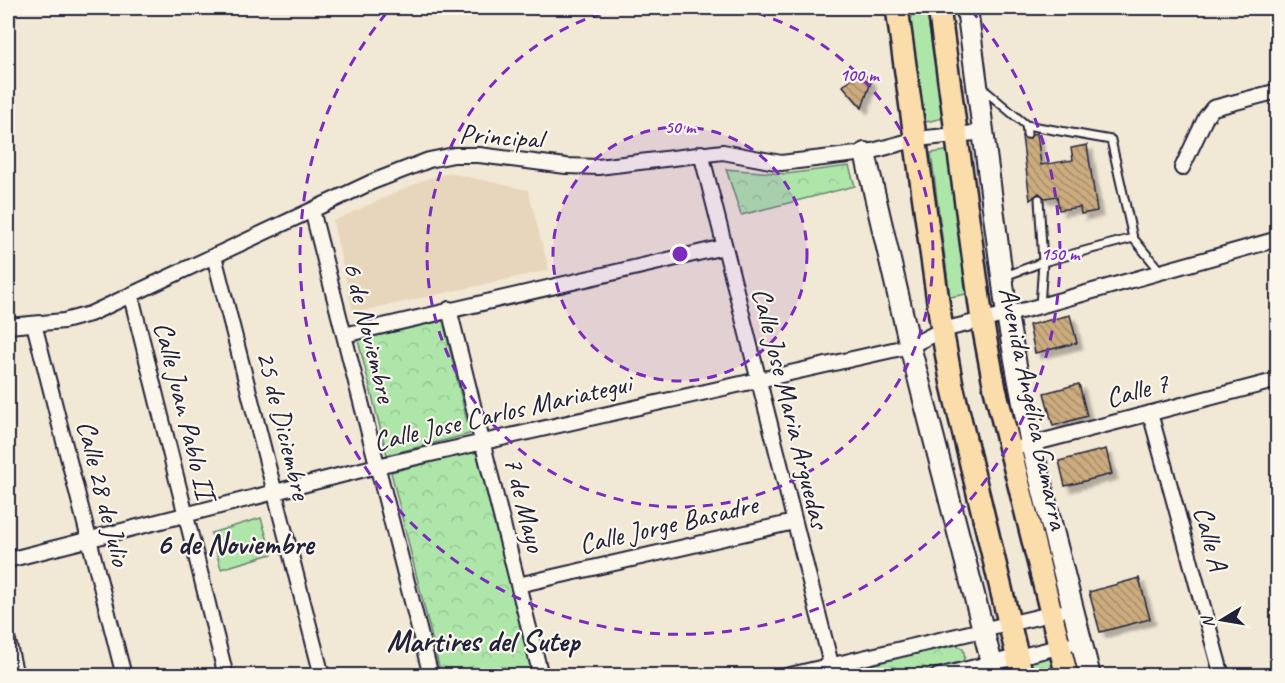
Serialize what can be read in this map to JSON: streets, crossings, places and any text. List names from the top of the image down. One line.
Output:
{"streets":{"main road":["Avenida Angélica Gamarra"],"street":["Principal","6 de Noviembre","Calle 7","Calle Jose Maria Arguedas","Calle Juan Pablo II","Calle Jose Carlos Mariategui","25 de Diciembre","Calle 28 de Julio","7 de Mayo","Calle Jorge Basadre","Calle A"]},"crossings":[["Principal","6 de Noviembre"],["Principal","Calle Jose Maria Arguedas"],["Principal","Avenida Angélica Gamarra"],["Principal","Calle Juan Pablo II"],["Principal","25 de Diciembre"],["Principal","Calle 28 de Julio"],["6 de Noviembre","Calle Jose Carlos Mariategui"],["Calle 7","Avenida Angélica Gamarra"],["Calle 7","Calle A"],["Calle Jose Maria Arguedas","Calle Jose Carlos Mariategui"],["Calle Jose Maria Arguedas","Calle Jorge Basadre"],["Avenida Angélica Gamarra","Calle Jose Carlos Mariategui"],["Calle Juan Pablo II","Calle Jose Carlos Mariategui"],["Calle Jose Carlos Mariategui","25 de Diciembre"],["Calle Jose Carlos Mariategui","Calle 28 de Julio"],["Calle Jose Carlos Mariategui","7 de Mayo"],["7 de Mayo","Calle Jorge Basadre"]],"districts":["6 de Noviembre","Martires del Sutep"],"north":"left","rings":["100 m","50 m","150 m"]}
